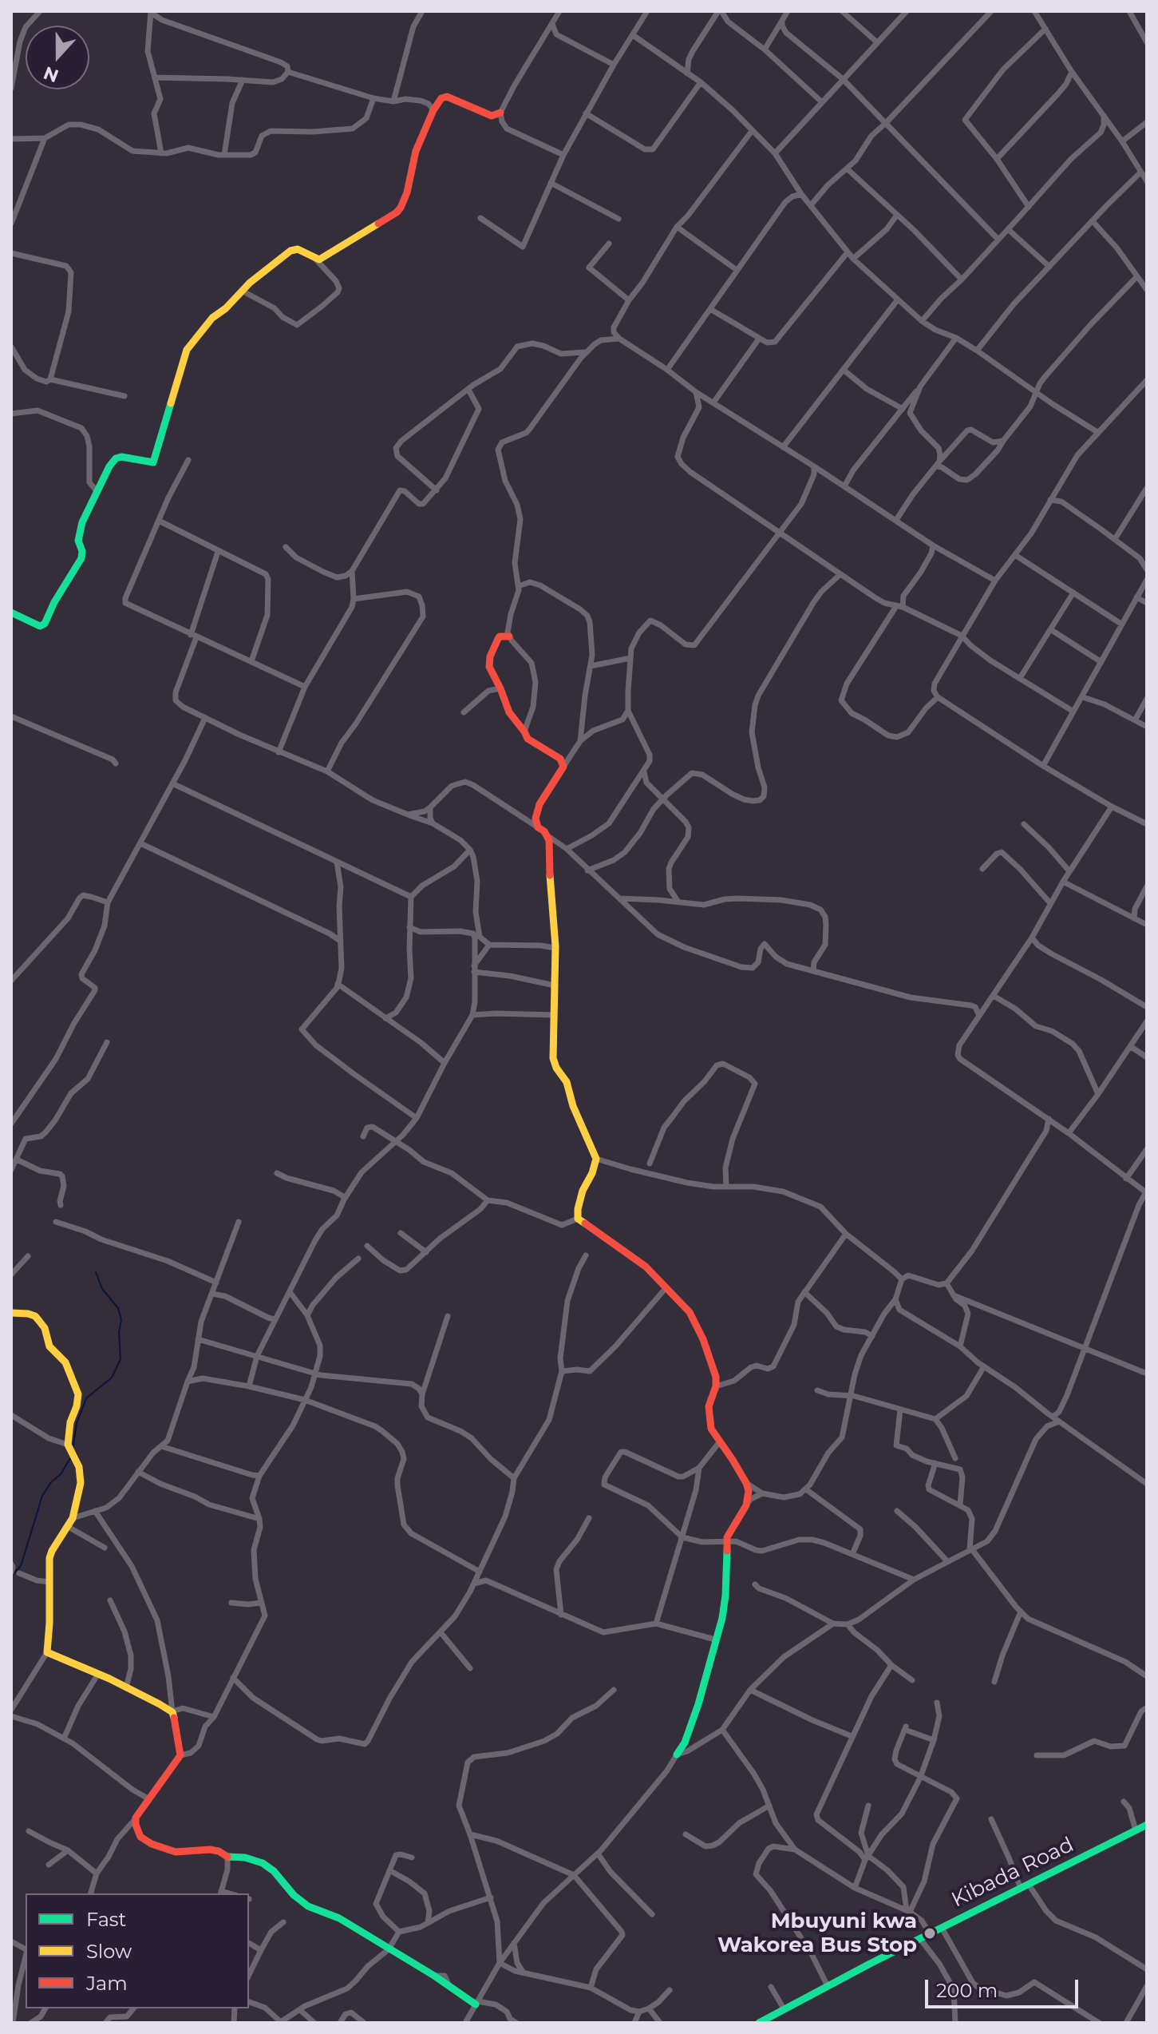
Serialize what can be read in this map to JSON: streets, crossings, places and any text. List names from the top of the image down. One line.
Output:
{"streets":{"street":["Kibada Road"]},"places":["Mbuyuni kwa Wakorea Bus Stop"],"legend":["Fast","Slow","Jam"],"scale_bar":"200 m","north":"bottom"}
